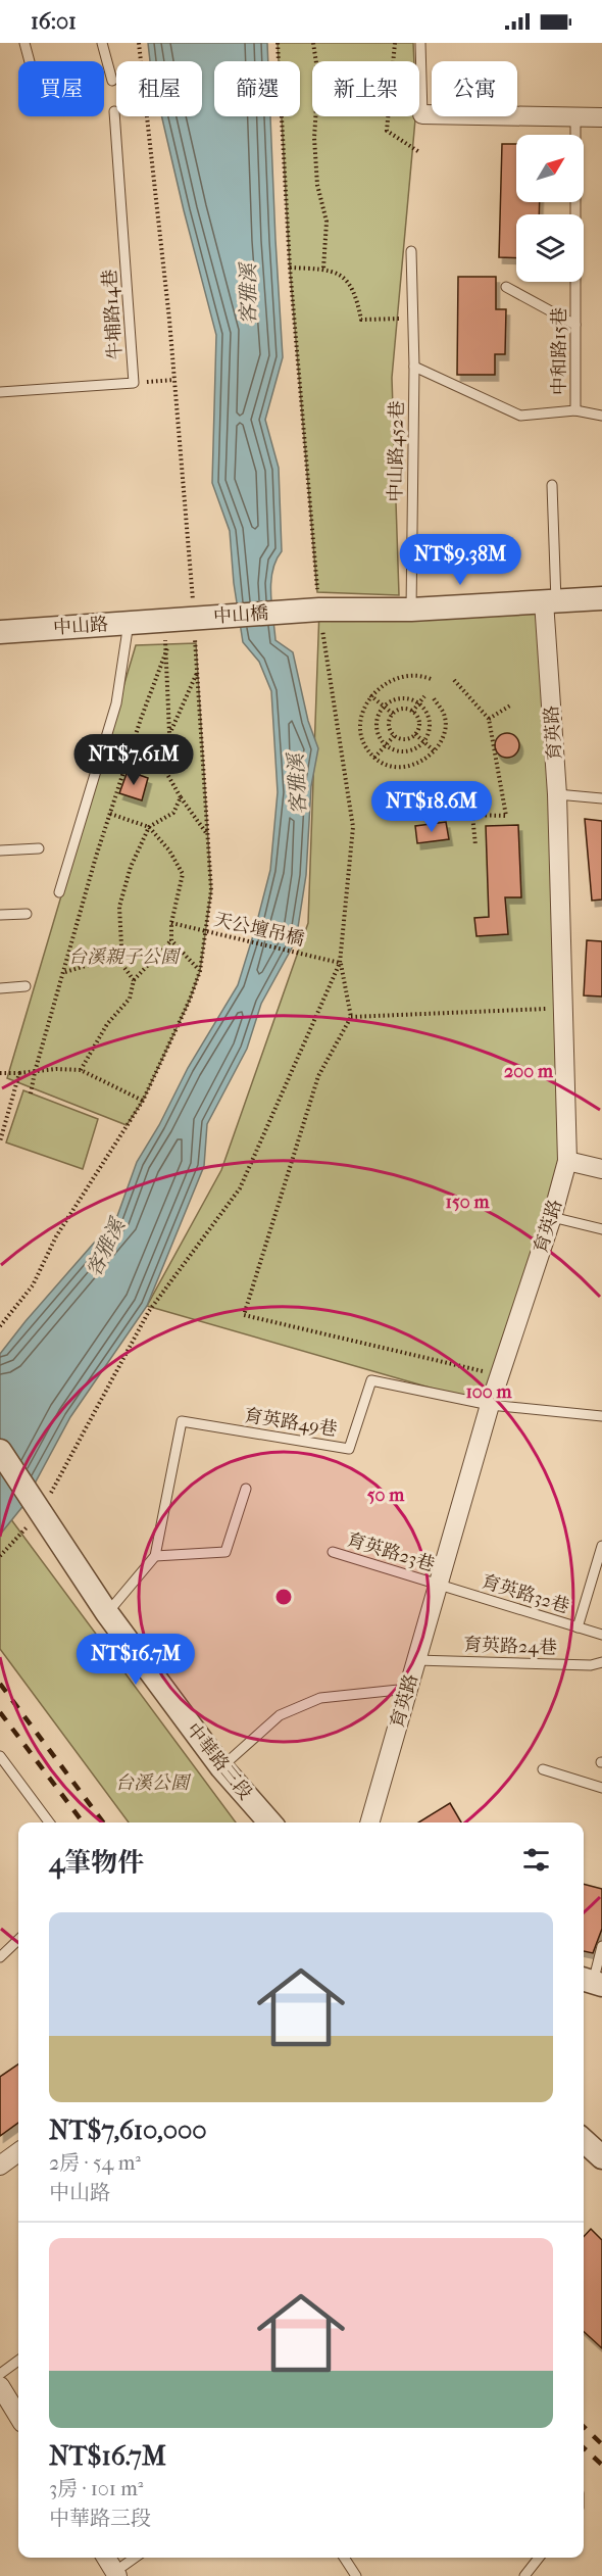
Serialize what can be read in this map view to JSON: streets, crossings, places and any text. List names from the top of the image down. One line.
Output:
{"streets":{"street":["中山橋","中山路","育英路","中華路三段"],"lane":["牛埔路14巷","中和路15巷","中山路452巷","育英路49巷","育英路23巷","育英路32巷","育英路24巷"],"path":["天公壇吊橋"]},"crossings":[["中山橋","中山路"],["育英路","育英路49巷"],["育英路","育英路23巷"],["育英路","育英路32巷"],["育英路","育英路24巷"],["育英路23巷","育英路32巷"]],"water":["客雅溪"],"parks":["台溪親子公園","台溪公園"],"north":"top right","page":{"status":"16:01","chip":["買屋","租屋","篩選","新上架","公寓"],"price":["NT$9.38M","NT$7.61M","NT$18.6M","NT$16.7M"],"heading":"4筆物件","list":[{"name":"NT$7,610,000","note":"2房 · 54 m² · 中山路"},{"name":"NT$16.7M","note":"3房 · 101 m² · 中華路三段"}]},"rings":["200 m","150 m","100 m","50 m"]}
